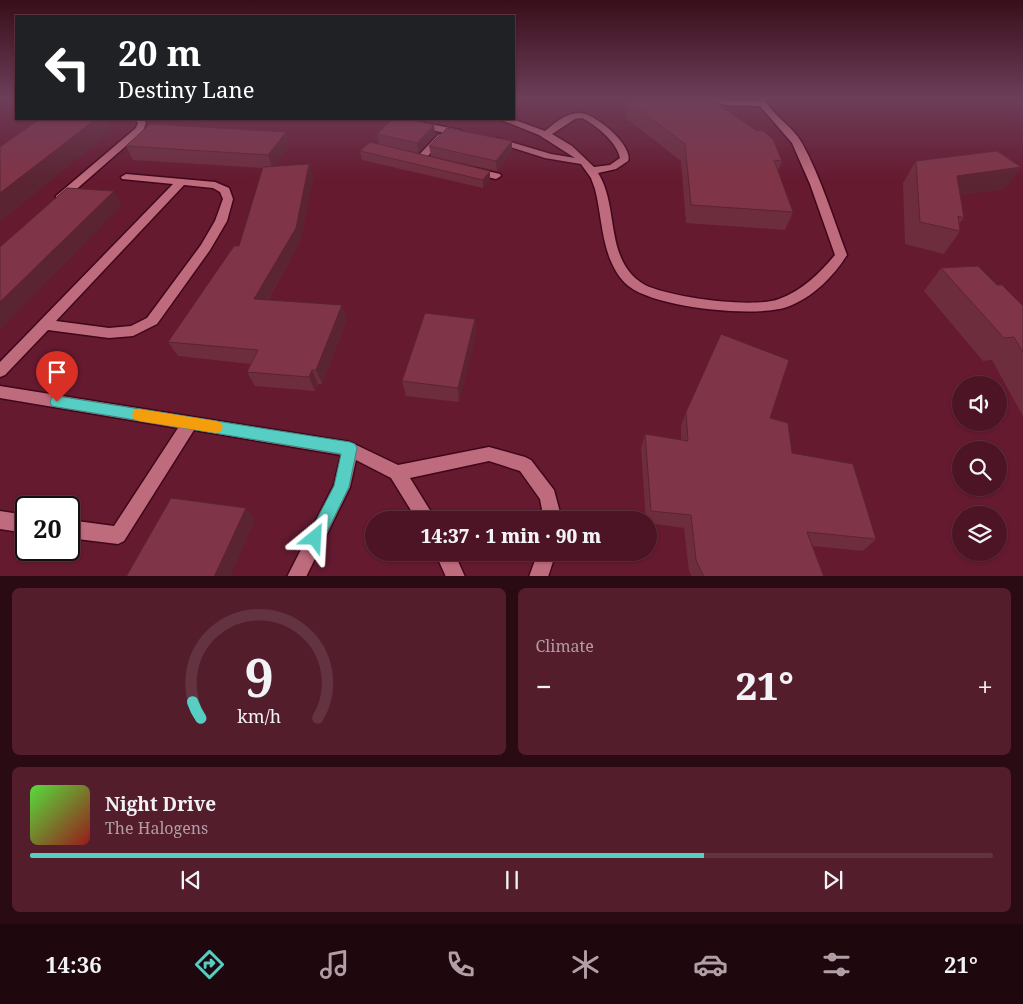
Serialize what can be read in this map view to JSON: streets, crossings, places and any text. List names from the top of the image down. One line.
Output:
{"page":{"turn":["20 m","Destiny Lane"],"limit":"20","trip":"14:37 · 1 min · 90 m","tile":"Climate","heat":["−","21°","+"],"song":["Night Drive","The Halogens"],"tabs":["14:36","21°"],"gauge":["9","km/h"]}}
